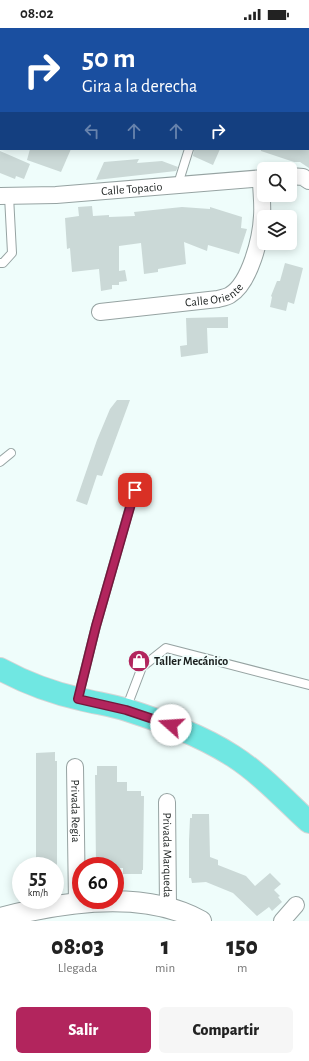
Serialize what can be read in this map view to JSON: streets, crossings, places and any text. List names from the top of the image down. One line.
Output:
{"streets":{"street":["Calle Topacio","Calle Oriente","Privada Regia","Privada Marqueda"]},"places":{"shop":["Taller Mecánico"]},"page":{"status":"08:02","turn":["50 m","Gira a la derecha"],"speed":"55 km/h","limit":"60","eta":["08:03","Llegada","1","min","150","m"],"buttons":["Salir","Compartir"]}}
